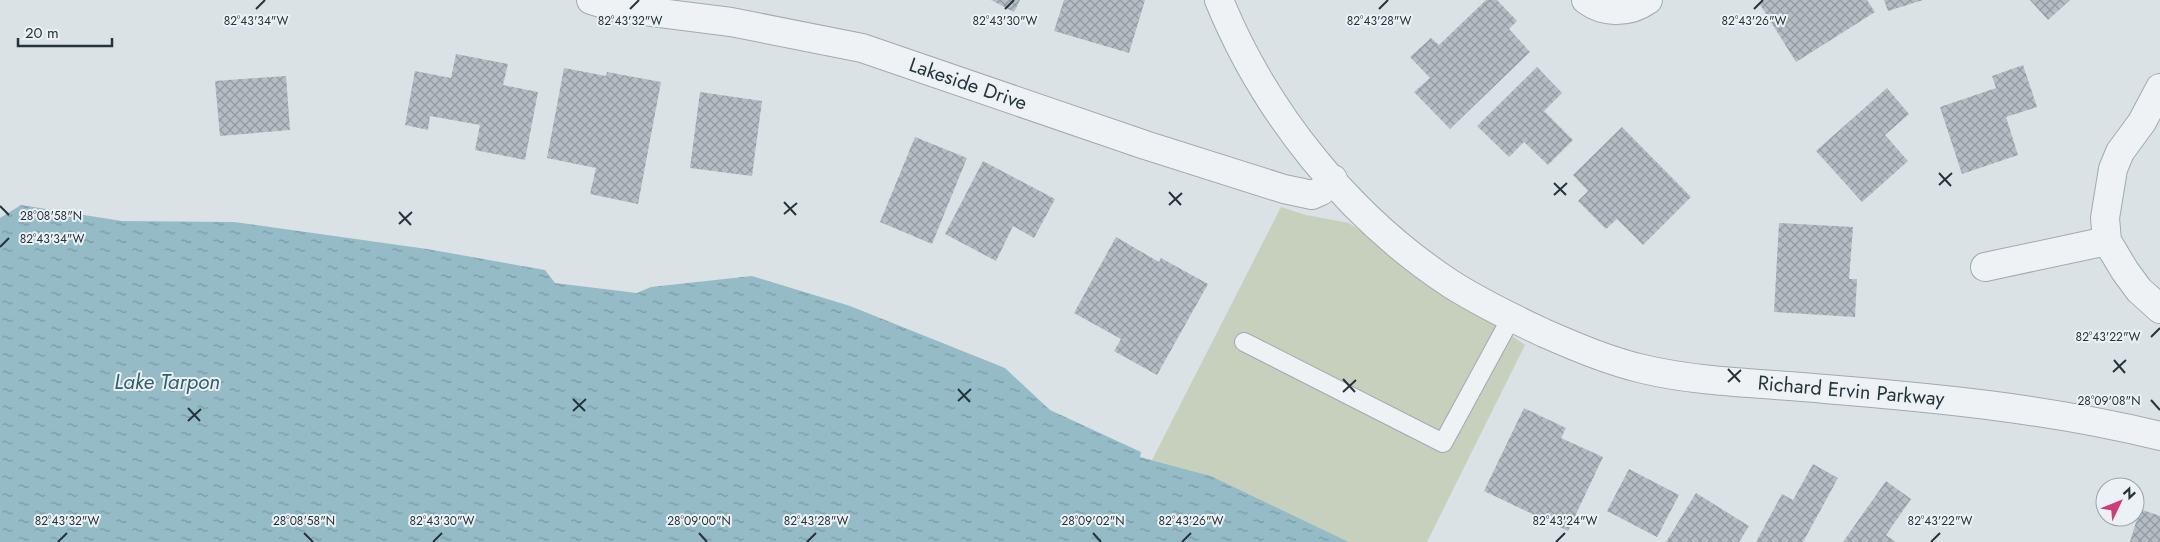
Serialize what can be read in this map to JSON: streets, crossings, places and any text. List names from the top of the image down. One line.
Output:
{"streets":{"street":["Lakeside Drive","Richard Ervin Parkway"]},"crossings":[["Lakeside Drive","Richard Ervin Parkway"]],"water":["Lake Tarpon"],"scale_bar":"20 m","north":"top right","coordinates":["82°43'34\"W","82°43'32\"W","82°43'30\"W","82°43'28\"W","82°43'26\"W","28°08'58\"N","82°43'22\"W","28°09'08\"N","28°09'00\"N","28°09'02\"N","82°43'24\"W"]}
